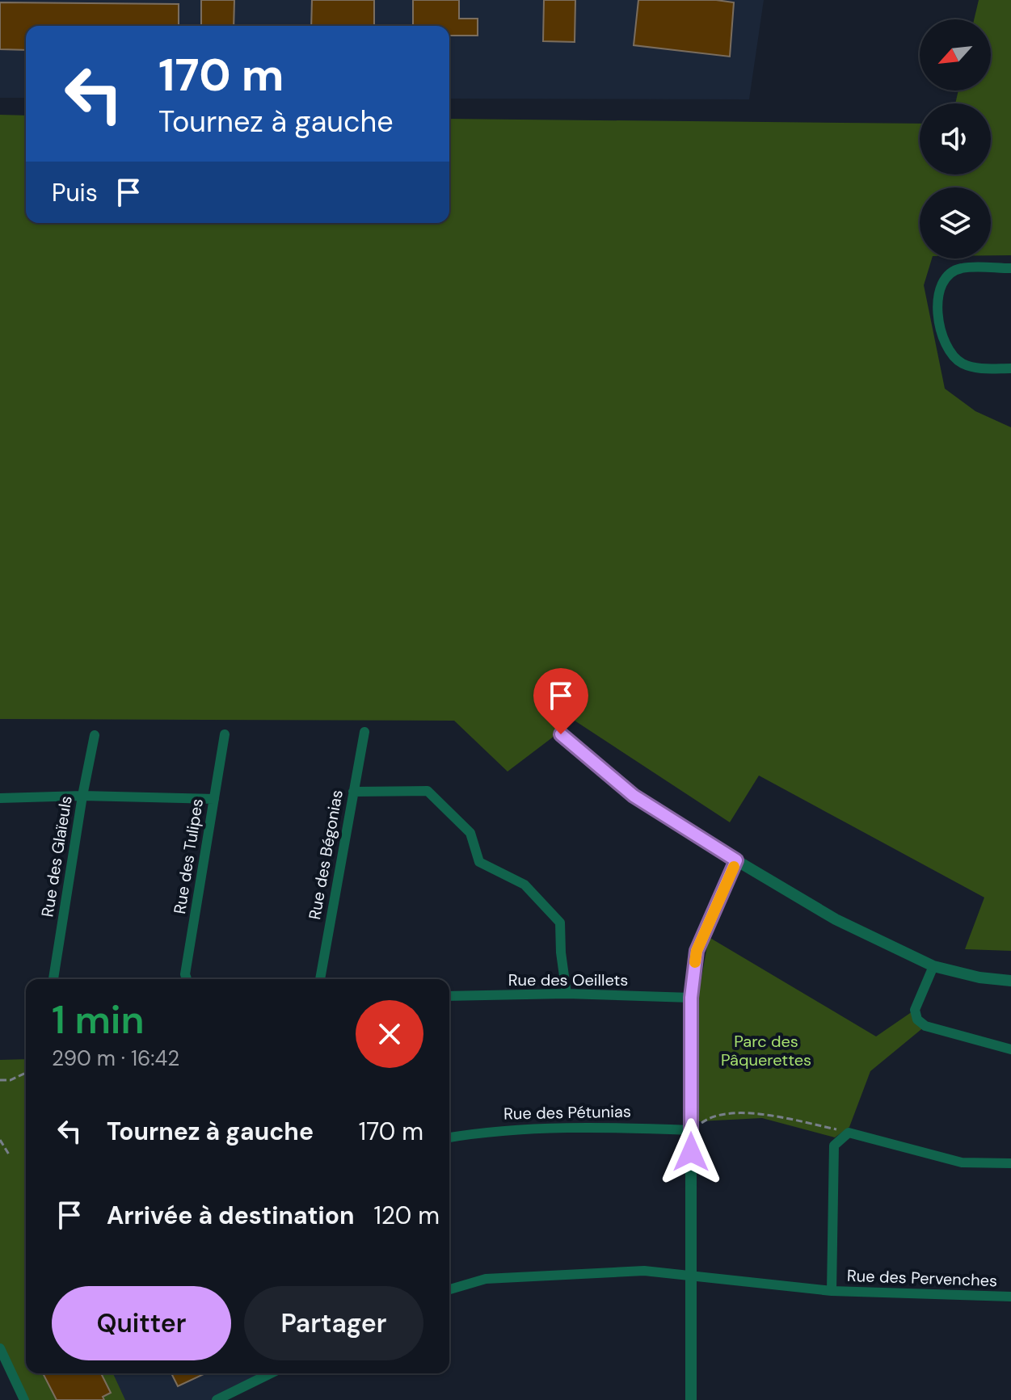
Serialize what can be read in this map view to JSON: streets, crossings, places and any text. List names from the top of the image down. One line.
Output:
{"streets":{"street":["Rue des Bégonias","Rue des Glaïeuls","Rue des Tulipes","Rue des Oeillets","Rue des Pétunias","Rue des Pervenches"]},"parks":["Parc des Pâquerettes"],"north":"bottom left","page":{"turn":["170 m","Tournez à gauche"],"then":"Puis","heading":["1 min","290 m · 16:42"],"list":[{"name":"Tournez à gauche","value":"170 m"},{"name":"Arrivée à destination","value":"120 m"}],"buttons":["Quitter","Partager"]}}
